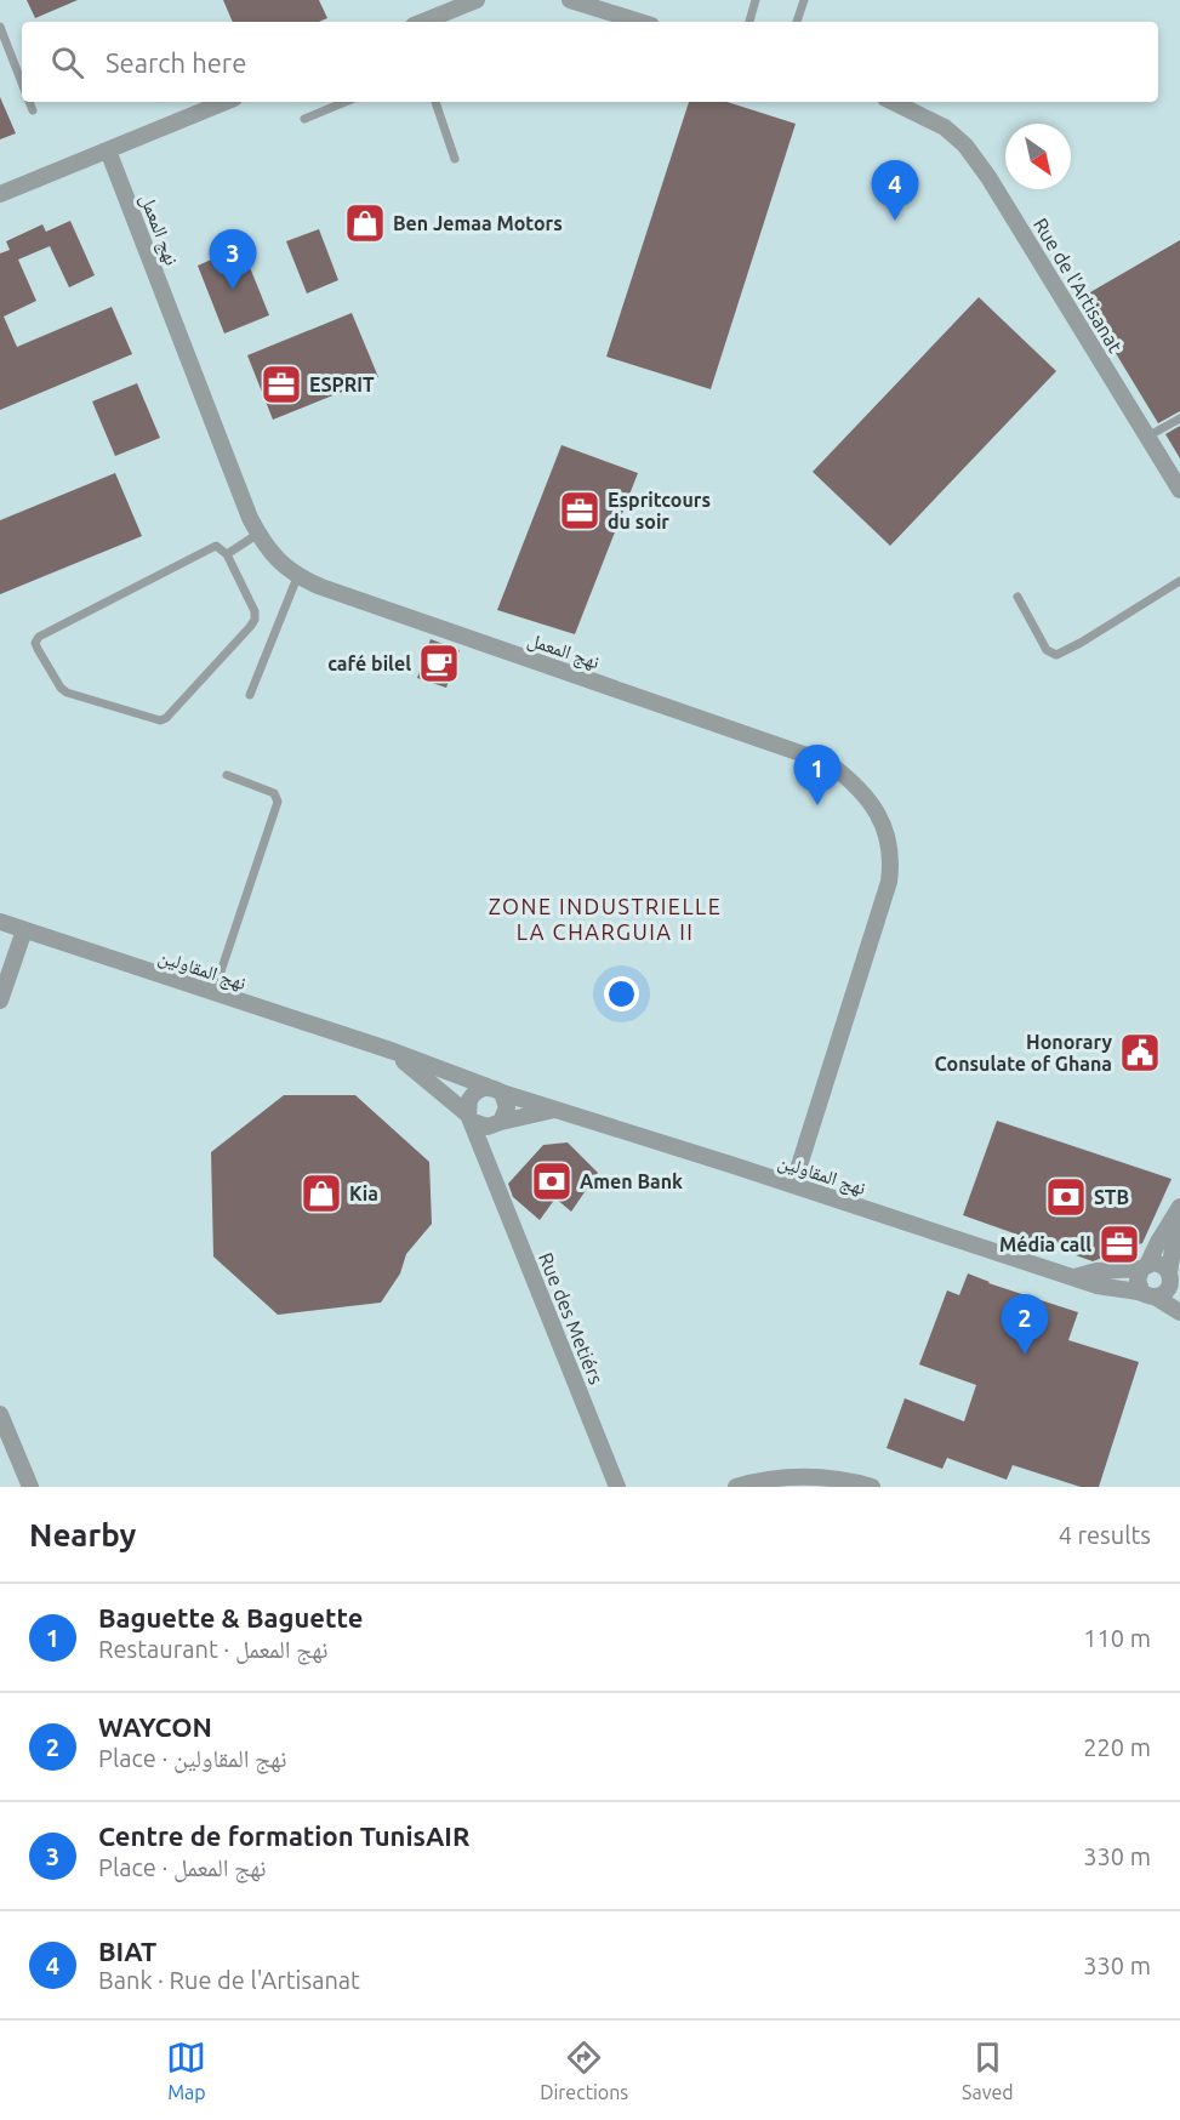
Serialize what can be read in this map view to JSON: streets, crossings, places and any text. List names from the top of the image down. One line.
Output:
{"streets":{"street":["نهج المعمل","Rue de l'Artisanat","نهج المقاولين","Rue des Metiérs"]},"crossings":[["نهج المعمل","نهج المقاولين"],["نهج المقاولين","Rue des Metiérs"]],"districts":["ZONE INDUSTRIELLE LA CHARGUIA II"],"places":{"shop":["Ben Jemaa Motors","Kia"],"office":["ESPRIT","Espritcours du soir","Média call"],"cafe":["café bilel"],"public building":["Honorary Consulate of Ghana"],"bank":["Amen Bank","STB"]},"north":"bottom right","page":{"search":"Search here","pins":["4","3","1","2"],"heading":["Nearby","4 results"],"list":[{"mark":"1","name":"Baguette & Baguette","note":"Restaurant · نهج المعمل","value":"110 m"},{"mark":"2","name":"WAYCON","note":"Place · نهج المقاولين","value":"220 m"},{"mark":"3","name":"Centre de formation TunisAIR","note":"Place · نهج المعمل","value":"330 m"},{"mark":"4","name":"BIAT","note":"Bank · Rue de l'Artisanat","value":"330 m"}],"nav":["Map","Directions","Saved"]}}
